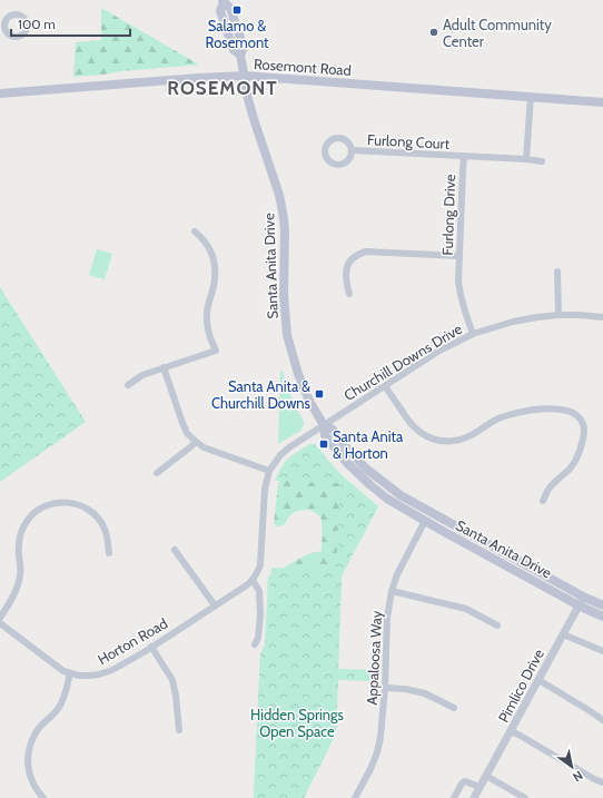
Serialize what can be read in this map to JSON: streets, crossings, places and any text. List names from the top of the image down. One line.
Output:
{"streets":{"main road":["Rosemont Road","Santa Anita Drive"],"street":["Furlong Court","Furlong Drive","Churchill Downs Drive","Horton Road","Appaloosa Way","Pimlico Drive"]},"crossings":[["Rosemont Road","Santa Anita Drive"],["Furlong Court","Furlong Drive"],["Furlong Drive","Churchill Downs Drive"],["Santa Anita Drive","Churchill Downs Drive"],["Santa Anita Drive","Appaloosa Way"],["Santa Anita Drive","Pimlico Drive"]],"districts":["ROSEMONT"],"parks":["Hidden Springs Open Space"],"places":{"transit":["Salamo & Rosemont","Santa Anita & Churchill Downs","Santa Anita & Horton"],"other":["Adult Community Center"]},"scale_bar":"100 m","north":"bottom right"}
